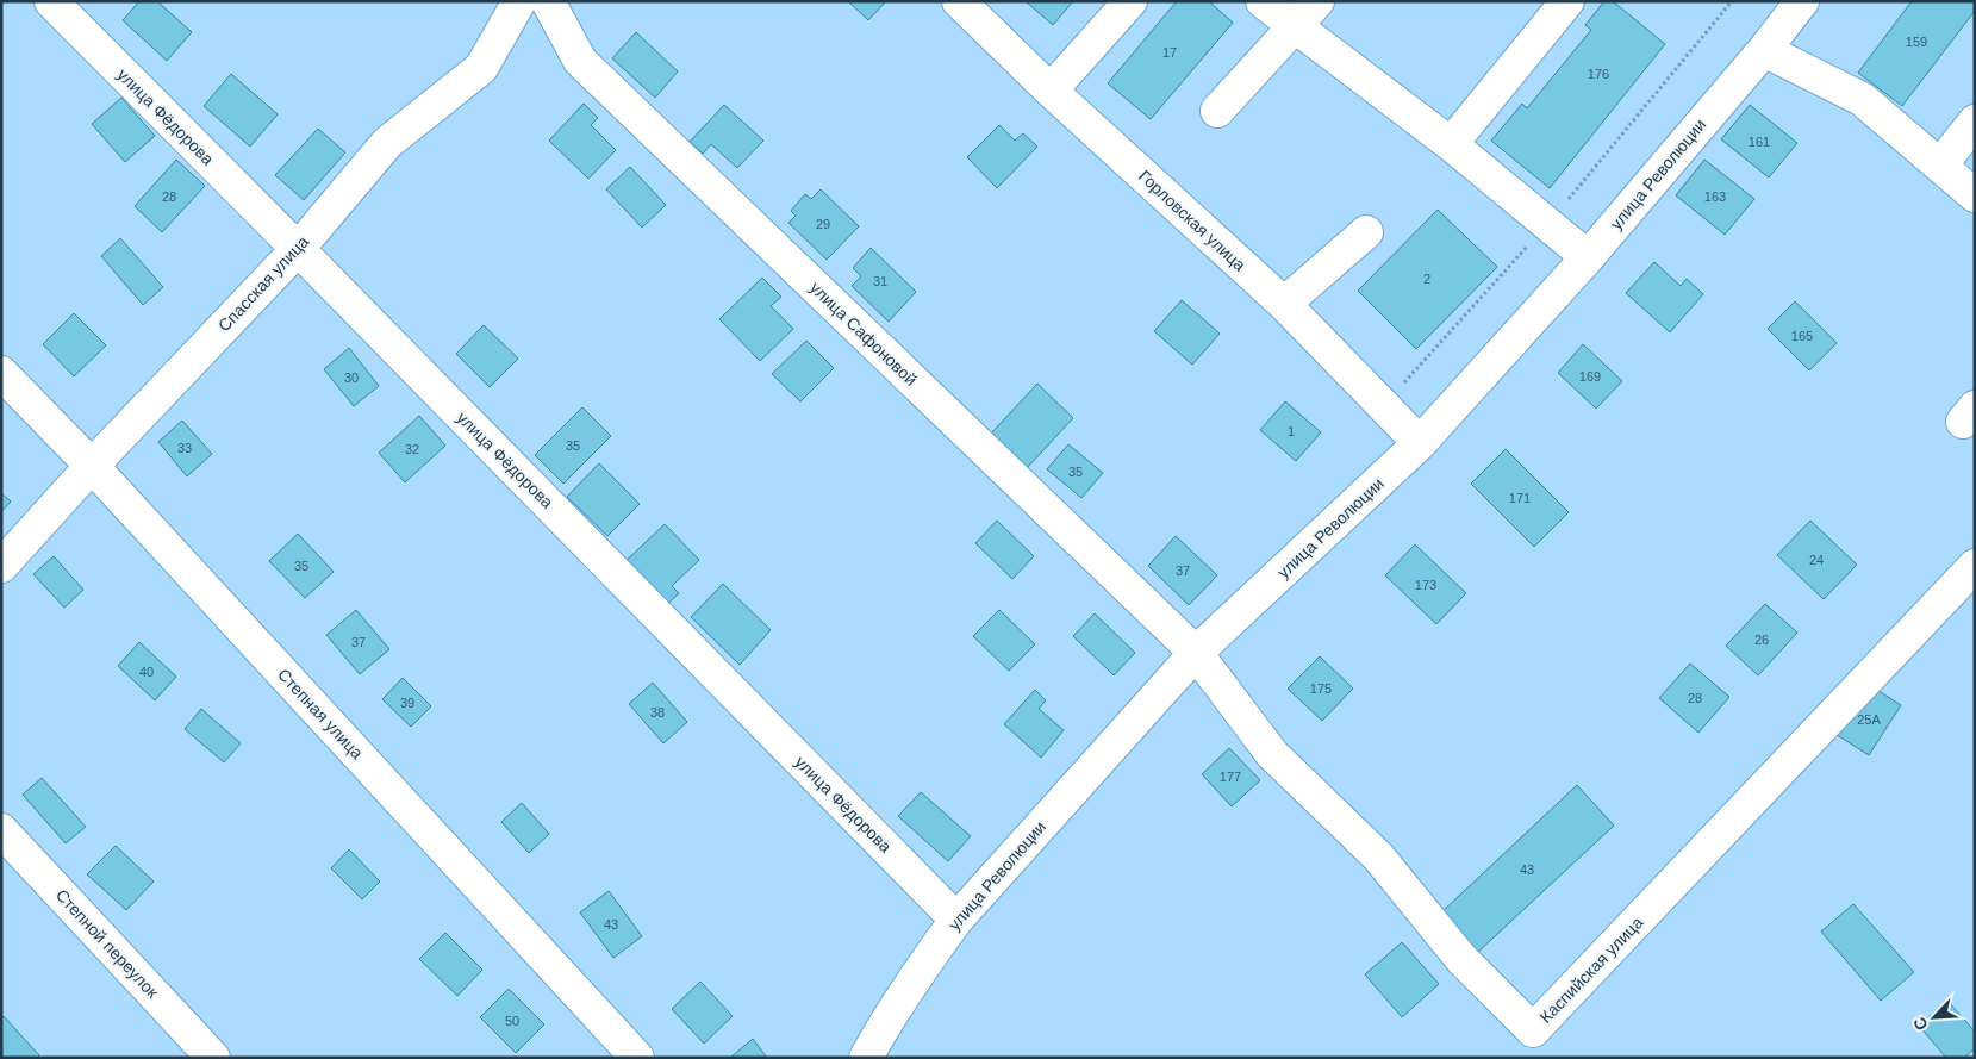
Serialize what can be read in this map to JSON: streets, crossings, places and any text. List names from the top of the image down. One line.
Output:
{"streets":{"street":["улица Фёдорова","улица Революции","Горловская улица","Спасская улица","улица Сафоновой","Степная улица","Степной переулок","Каспийская улица"]},"crossings":[["улица Фёдорова","улица Революции"],["улица Фёдорова","Спасская улица"],["улица Революции","Горловская улица"],["улица Революции","улица Сафоновой"],["улица Революции","Каспийская улица"],["Спасская улица","Степная улица"],["улица Сафоновой","Каспийская улица"]],"house_numbers":["159","17","176","161","28","163","29","2","31","165","169","30","1","35","33","32","35","171","24","35","37","173","26","37","40","175","28","39","38","25А","177","43","43","50"],"north":"bottom left"}
